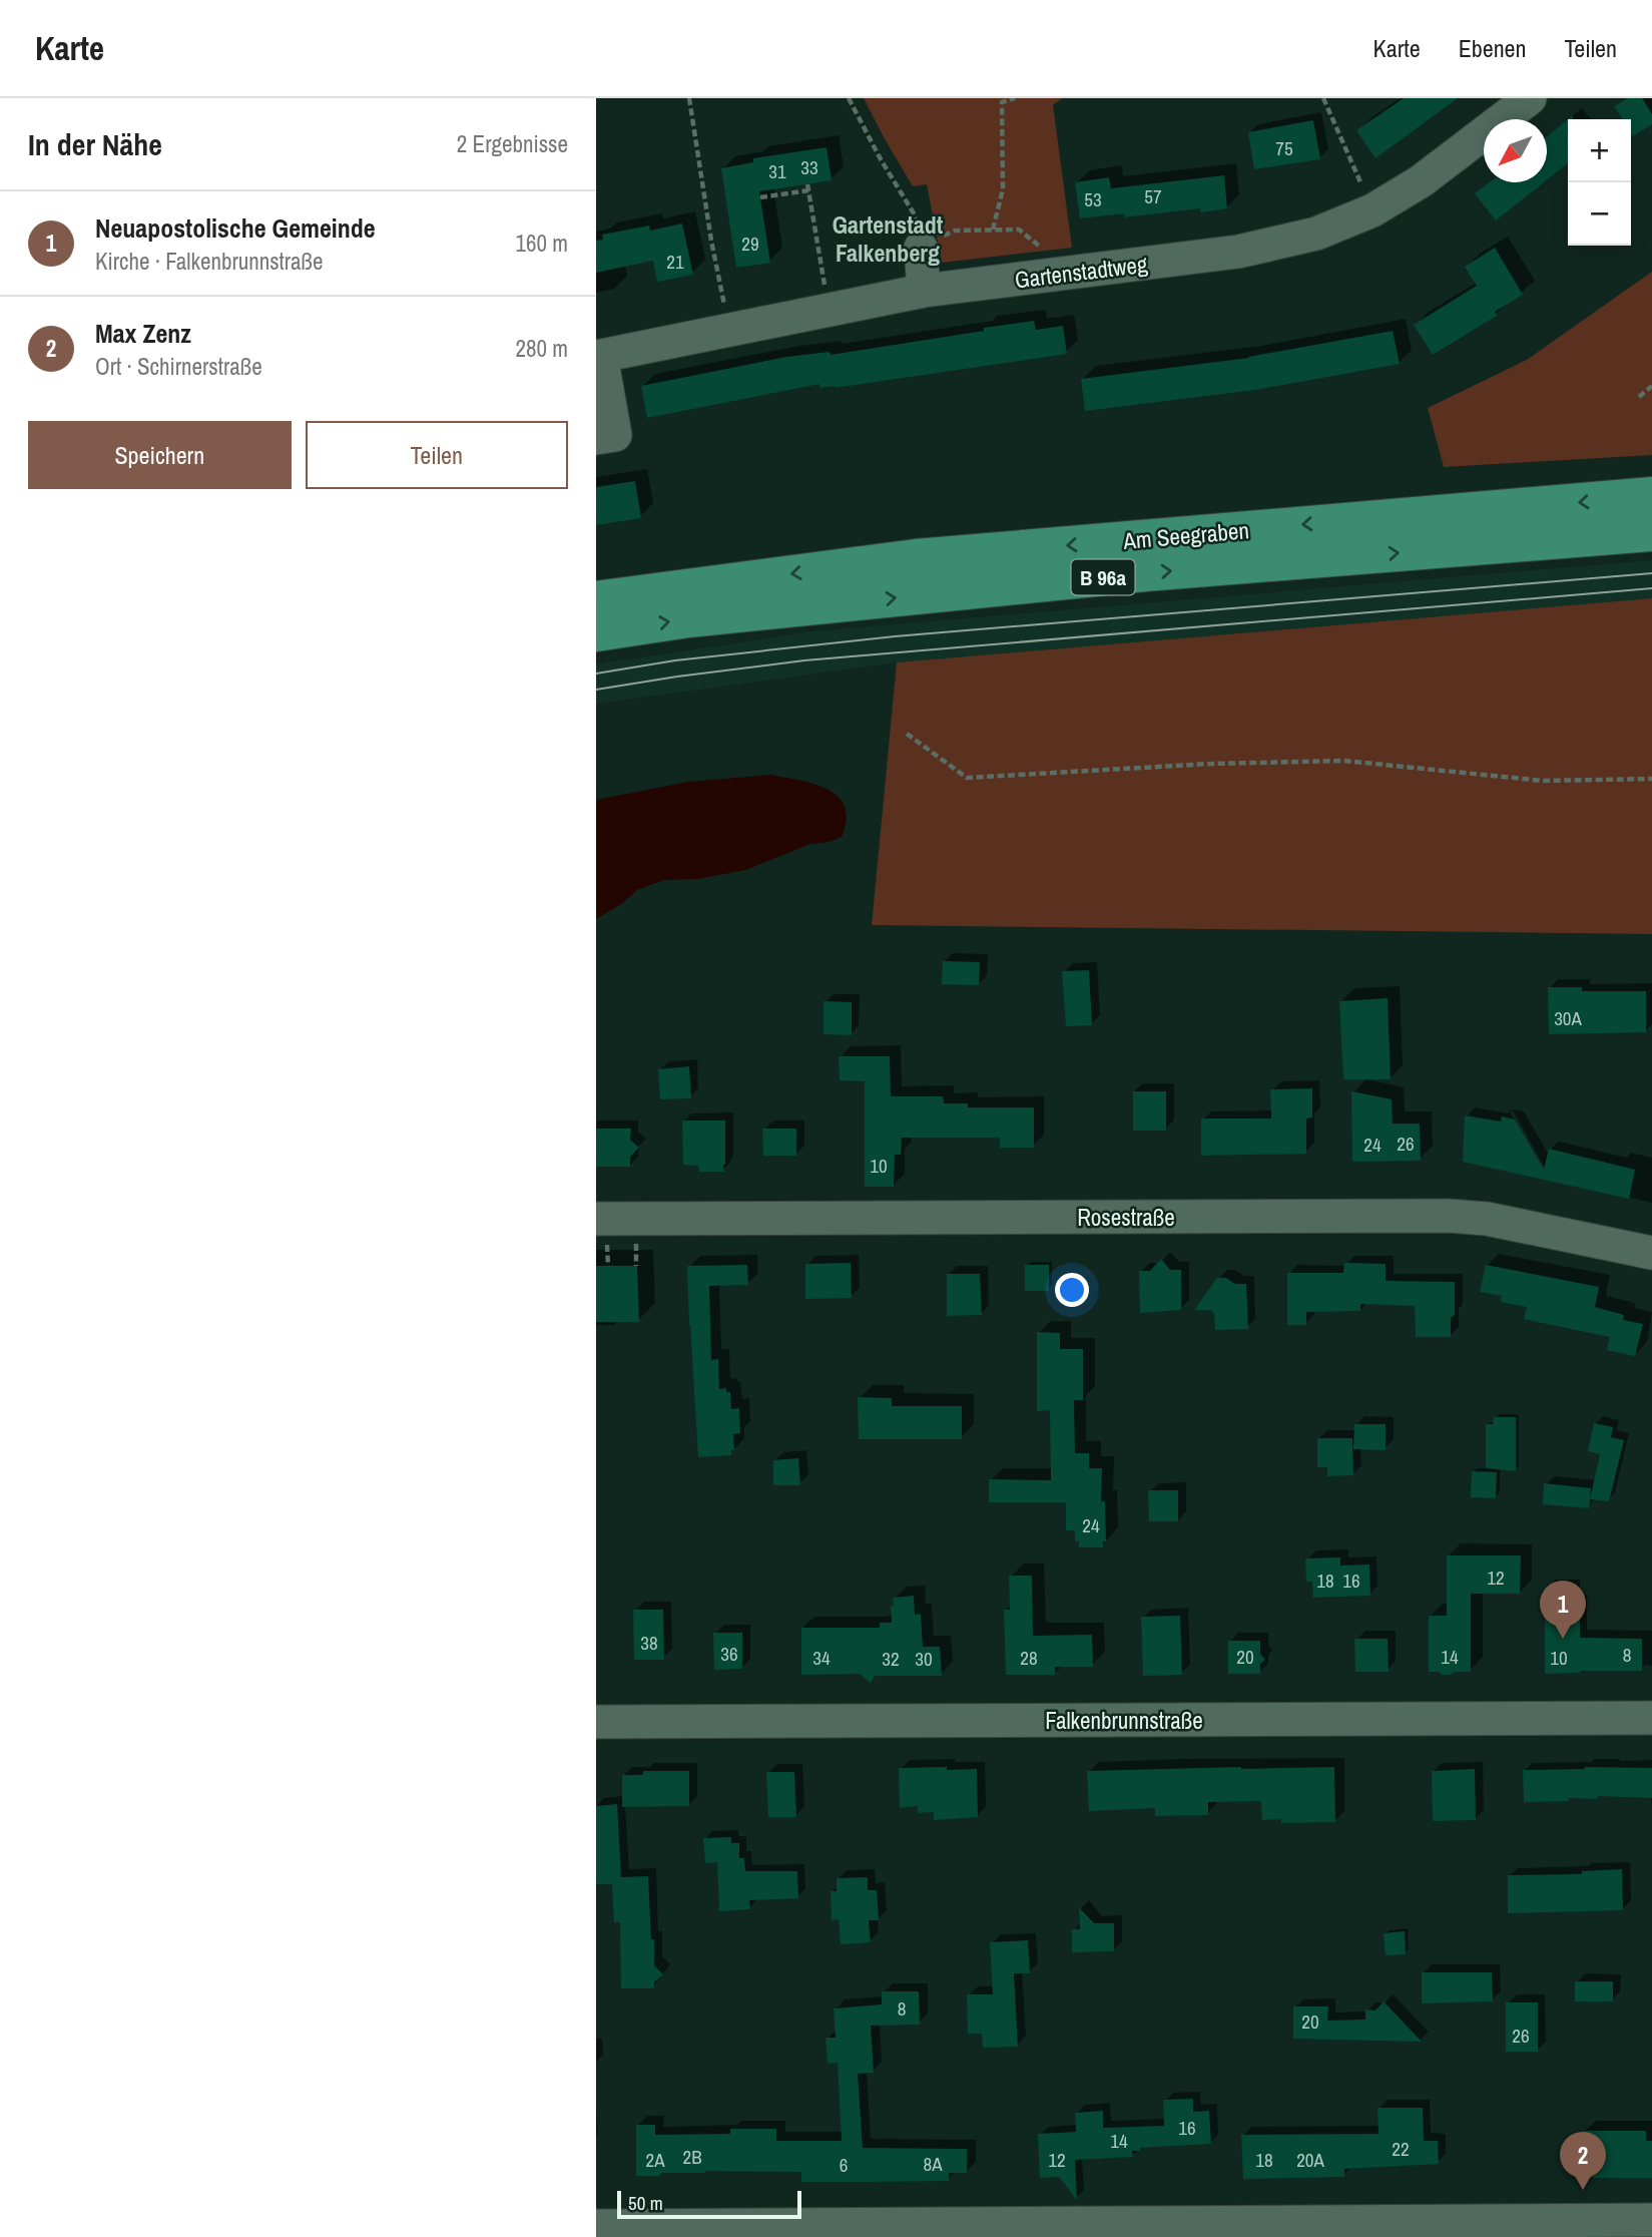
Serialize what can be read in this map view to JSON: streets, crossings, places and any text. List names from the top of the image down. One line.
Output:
{"streets":{"main road":["Am Seegraben","B 96a"],"street":["Gartenstadtweg","Rosestraße","Falkenbrunnstraße"]},"districts":["Gartenstadt Falkenberg"],"house_numbers":["75","33","31","57","53","29","21","30A","26","24","10","24","12","18","16","38","36","8","20","14","34","28","10","32","30","8","20","26","16","14","22","2B","2A","12","18","20A","8A","6"],"scale_bar":"50 m","north":"bottom left","page":{"header":"Karte","nav":["Karte","Ebenen","Teilen"],"heading":["In der Nähe","2 Ergebnisse"],"map_buttons":["+","−"],"list":[{"mark":"1","name":"Neuapostolische Gemeinde","note":"Kirche · Falkenbrunnstraße","value":"160 m"},{"mark":"2","name":"Max Zenz","note":"Ort · Schirnerstraße","value":"280 m"}],"buttons":["Speichern","Teilen"],"pins":["1","2"],"scale":"50 m"}}
